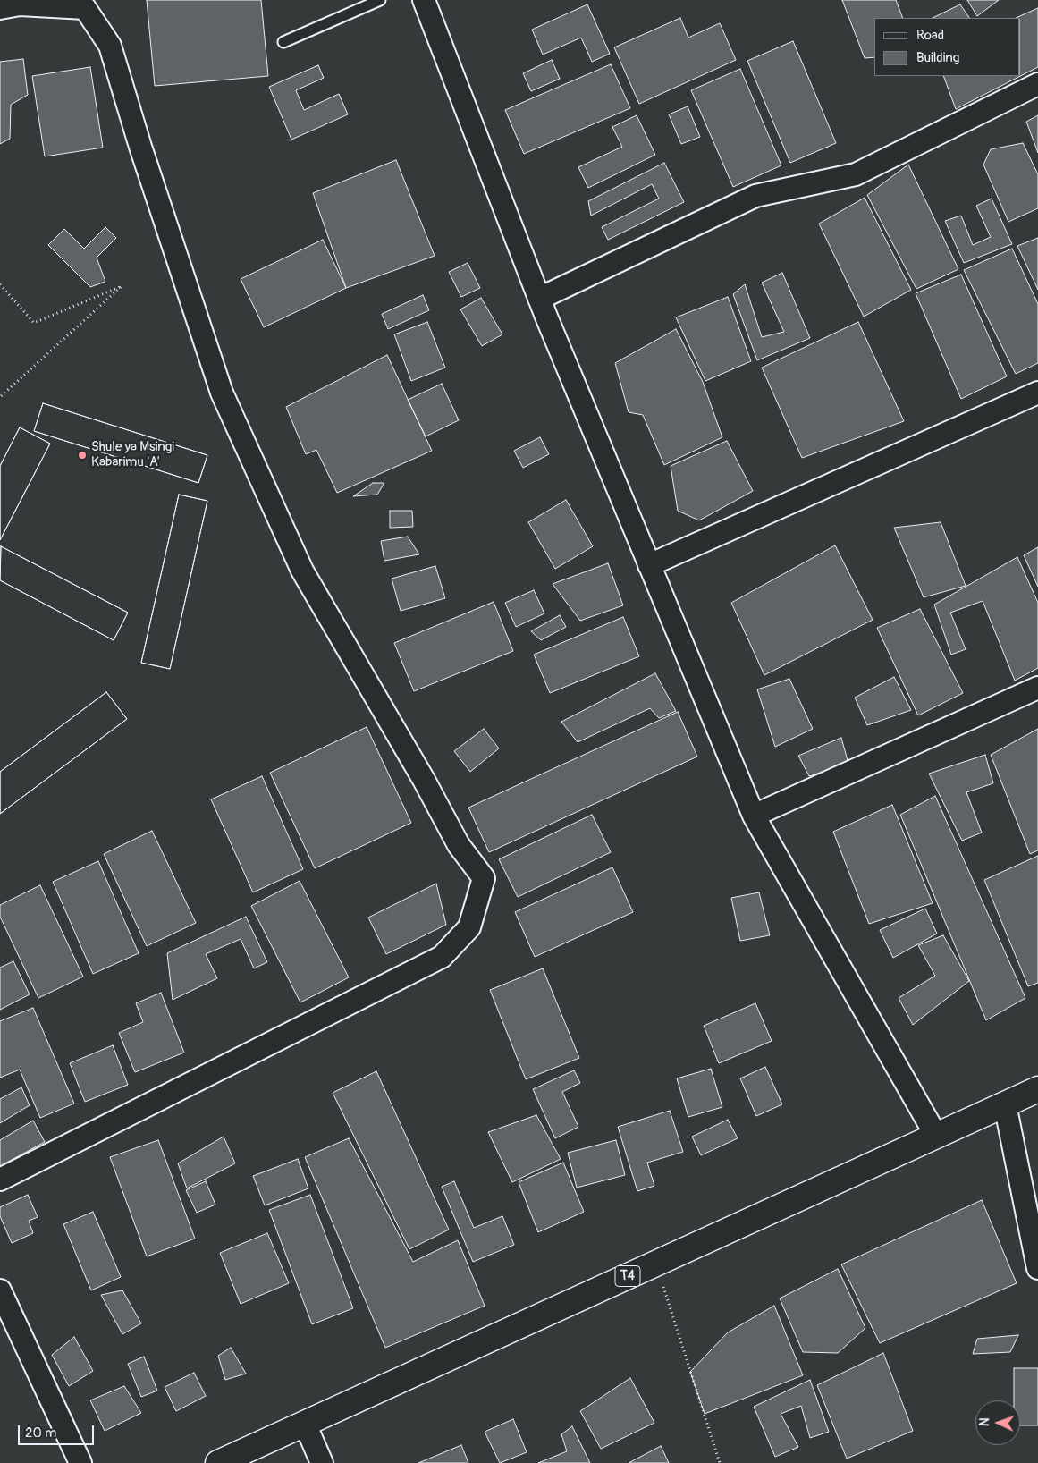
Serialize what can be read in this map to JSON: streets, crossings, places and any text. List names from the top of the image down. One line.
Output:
{"streets":{"highway":["T4"]},"places":["Shule ya Msingi Kabarimu 'A'"],"legend":["Road","Building"],"scale_bar":"20 m","north":"left"}
